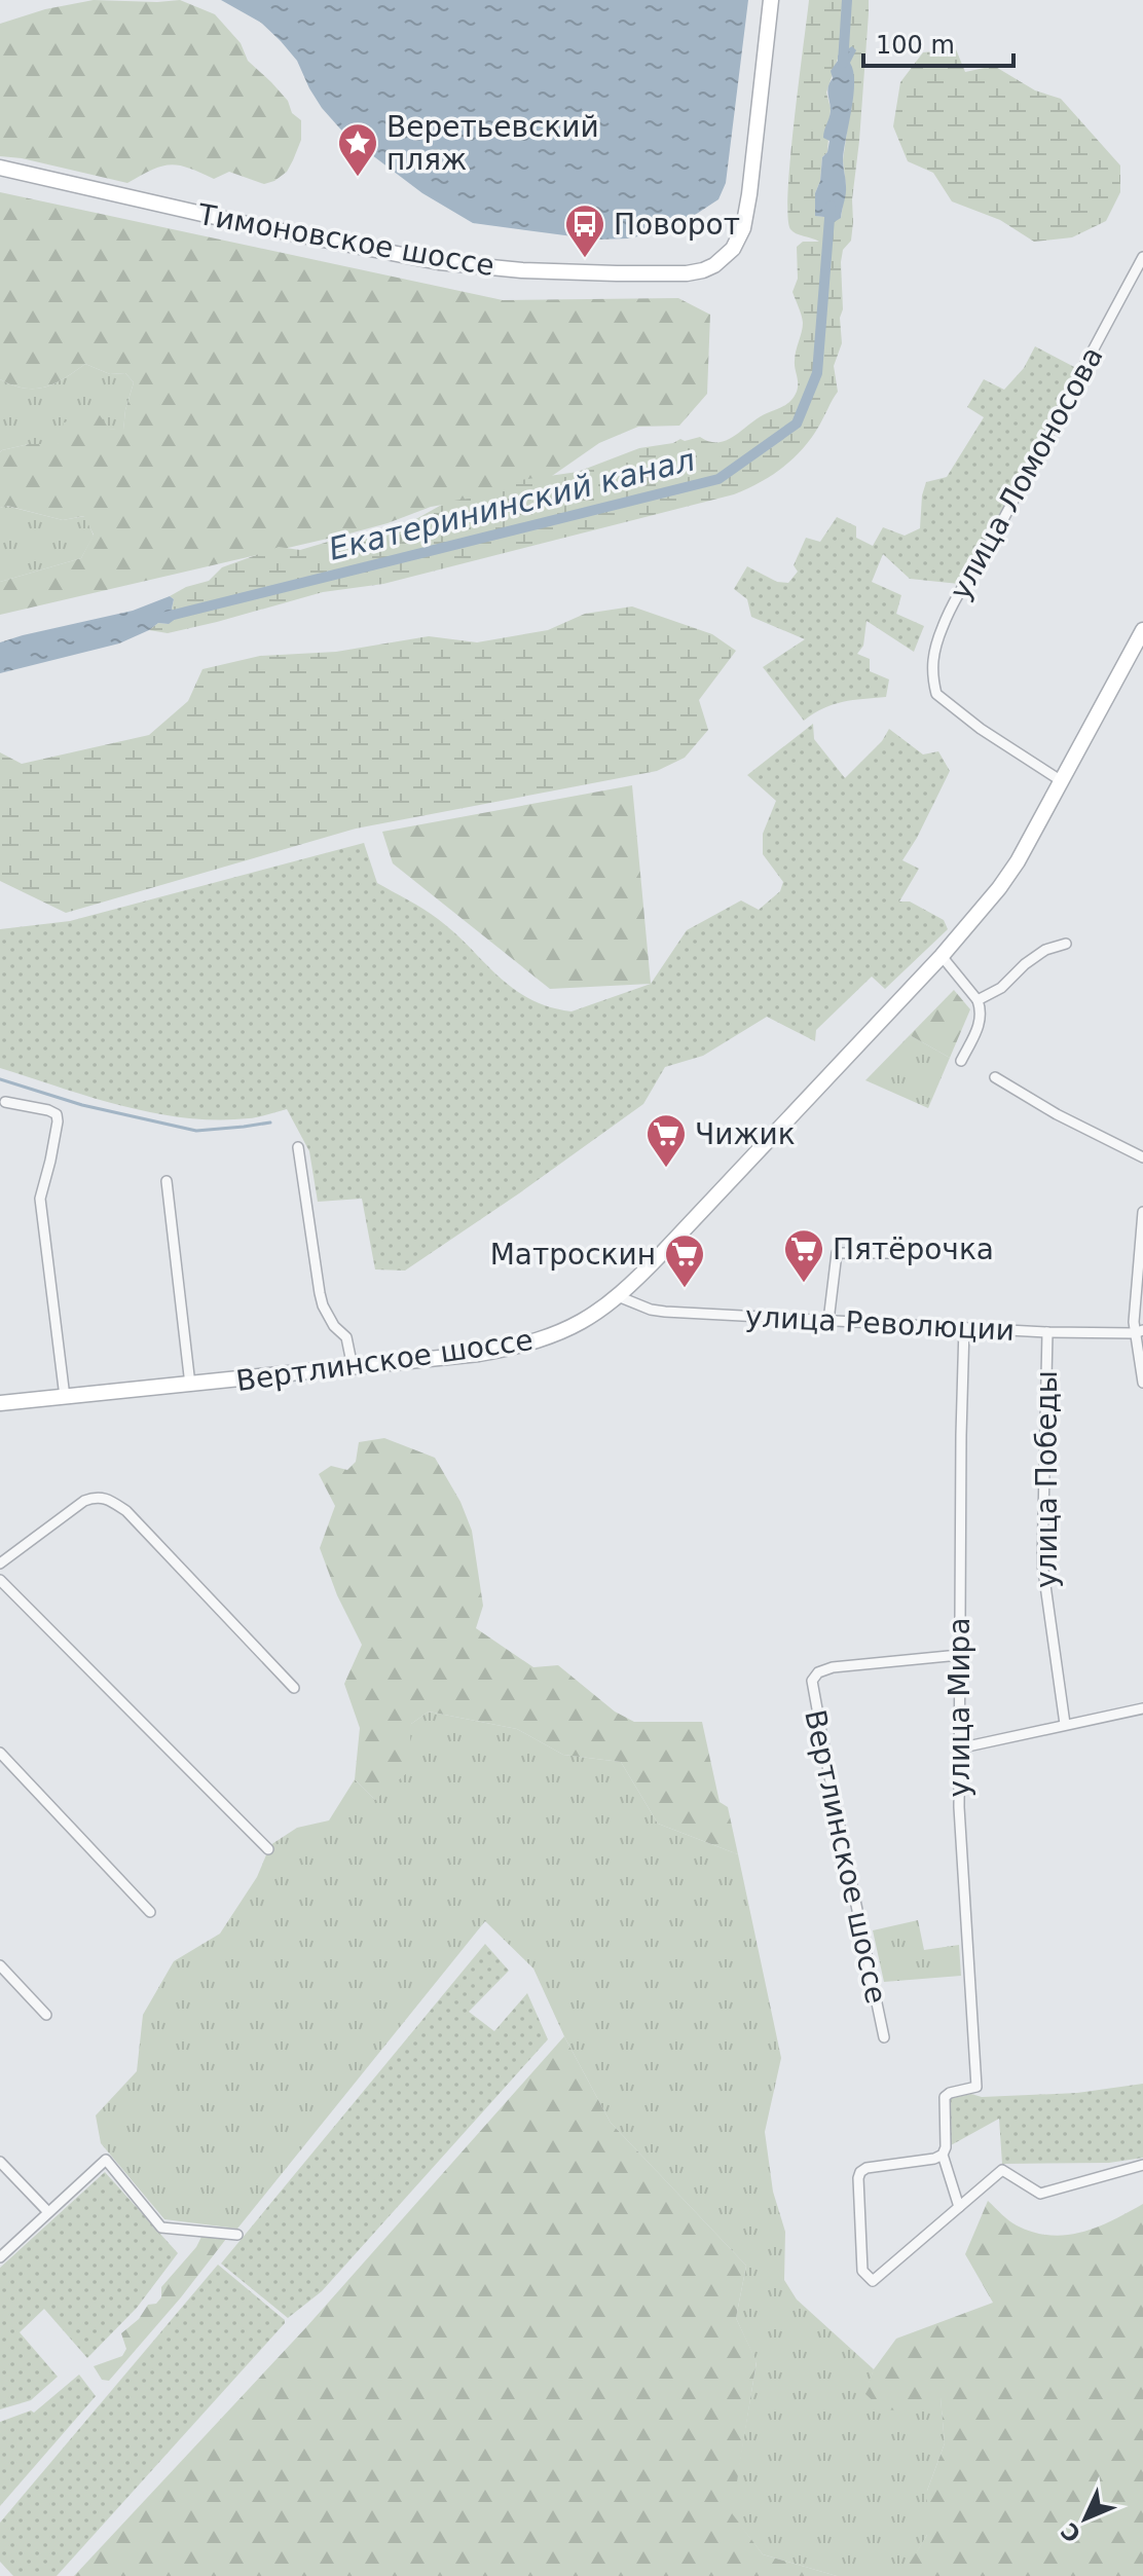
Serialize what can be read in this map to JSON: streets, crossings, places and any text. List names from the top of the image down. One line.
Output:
{"streets":{"main road":["Тимоновское шоссе","Вертлинское шоссе"],"street":["улица Ломоносова","улица Революции","улица Победы","улица Мира"]},"crossings":[["улица Ломоносова","Вертлинское шоссе"],["улица Революции","Вертлинское шоссе"],["улица Революции","улица Победы"],["улица Революции","улица Мира"],["Вертлинское шоссе","улица Мира"]],"water":["Екатерининский канал"],"places":{"place":["Веретьевский пляж"],"bus stop":["Поворот"],"supermarket":["Чижик","Пятёрочка","Матроскин"]},"scale_bar":"100 m","north":"bottom left"}
